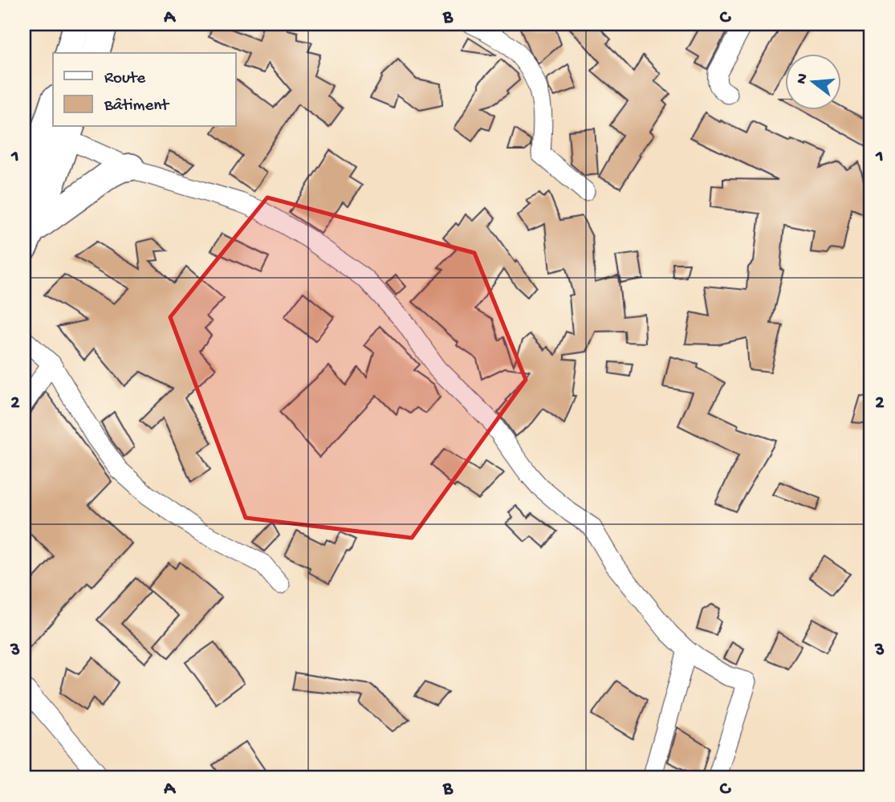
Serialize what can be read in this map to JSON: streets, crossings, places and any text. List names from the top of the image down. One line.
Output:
{"legend":["Route","Bâtiment"],"north":"left","grid":{"columns":["A","B","C"],"rows":["1","2","3"]}}
